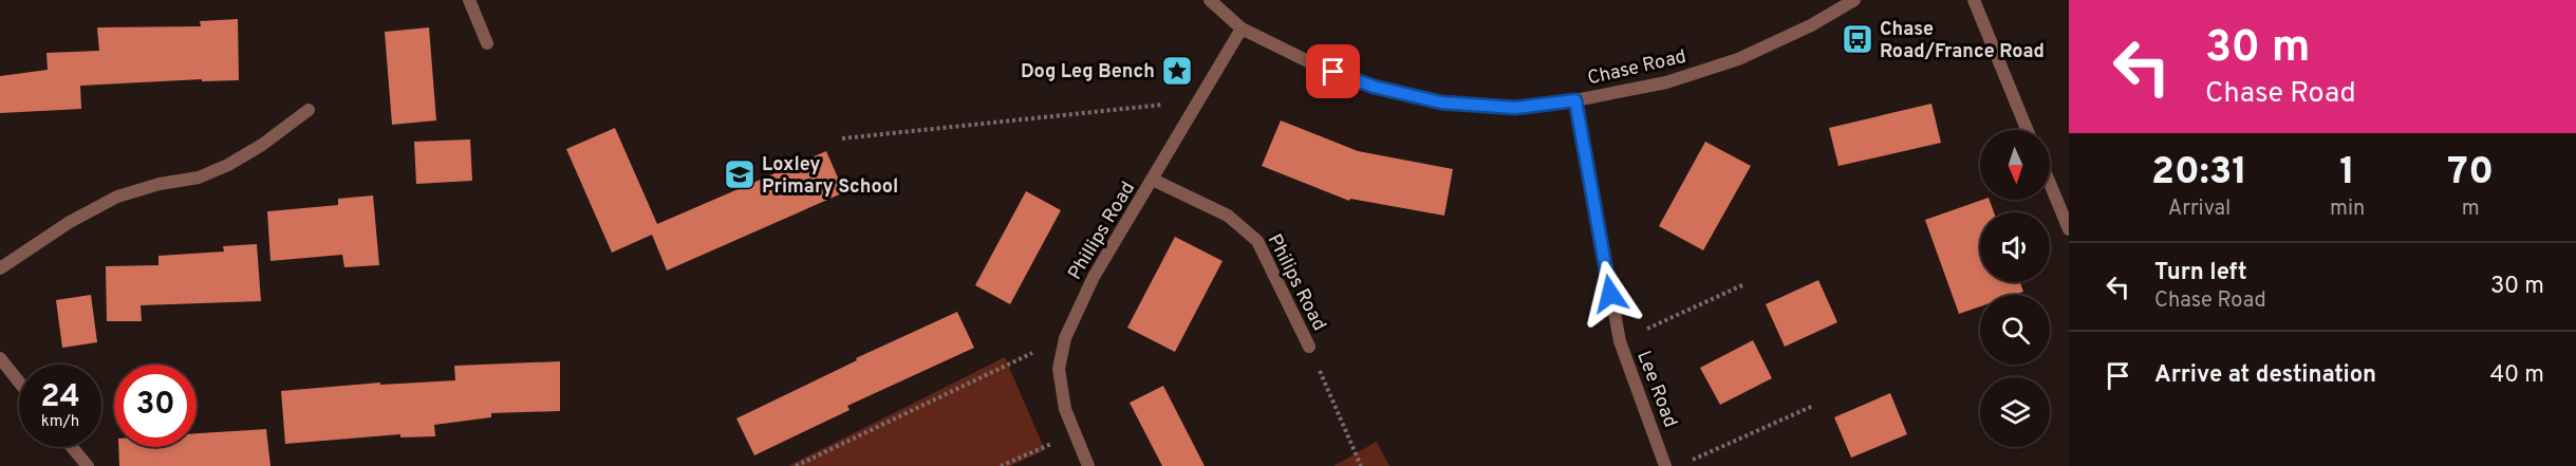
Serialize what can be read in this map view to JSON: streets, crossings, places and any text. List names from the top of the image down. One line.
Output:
{"streets":{"street":["Chase Road","Phillips Road","Philips Road","Lee Road"]},"crossings":[["Chase Road","Phillips Road"],["Chase Road","Lee Road"],["Phillips Road","Philips Road"]],"places":{"bus stop":["Chase Road/France Road"],"place":["Dog Leg Bench"],"school or university":["Loxley Primary School"]},"north":"bottom","page":{"turn":["30 m","Chase Road"],"eta":["20:31","Arrival","1","min","70","m"],"list":[{"name":"Turn left","note":"Chase Road","value":"30 m"},{"name":"Arrive at destination","value":"40 m"}],"speed":"24 km/h","limit":"30"}}
